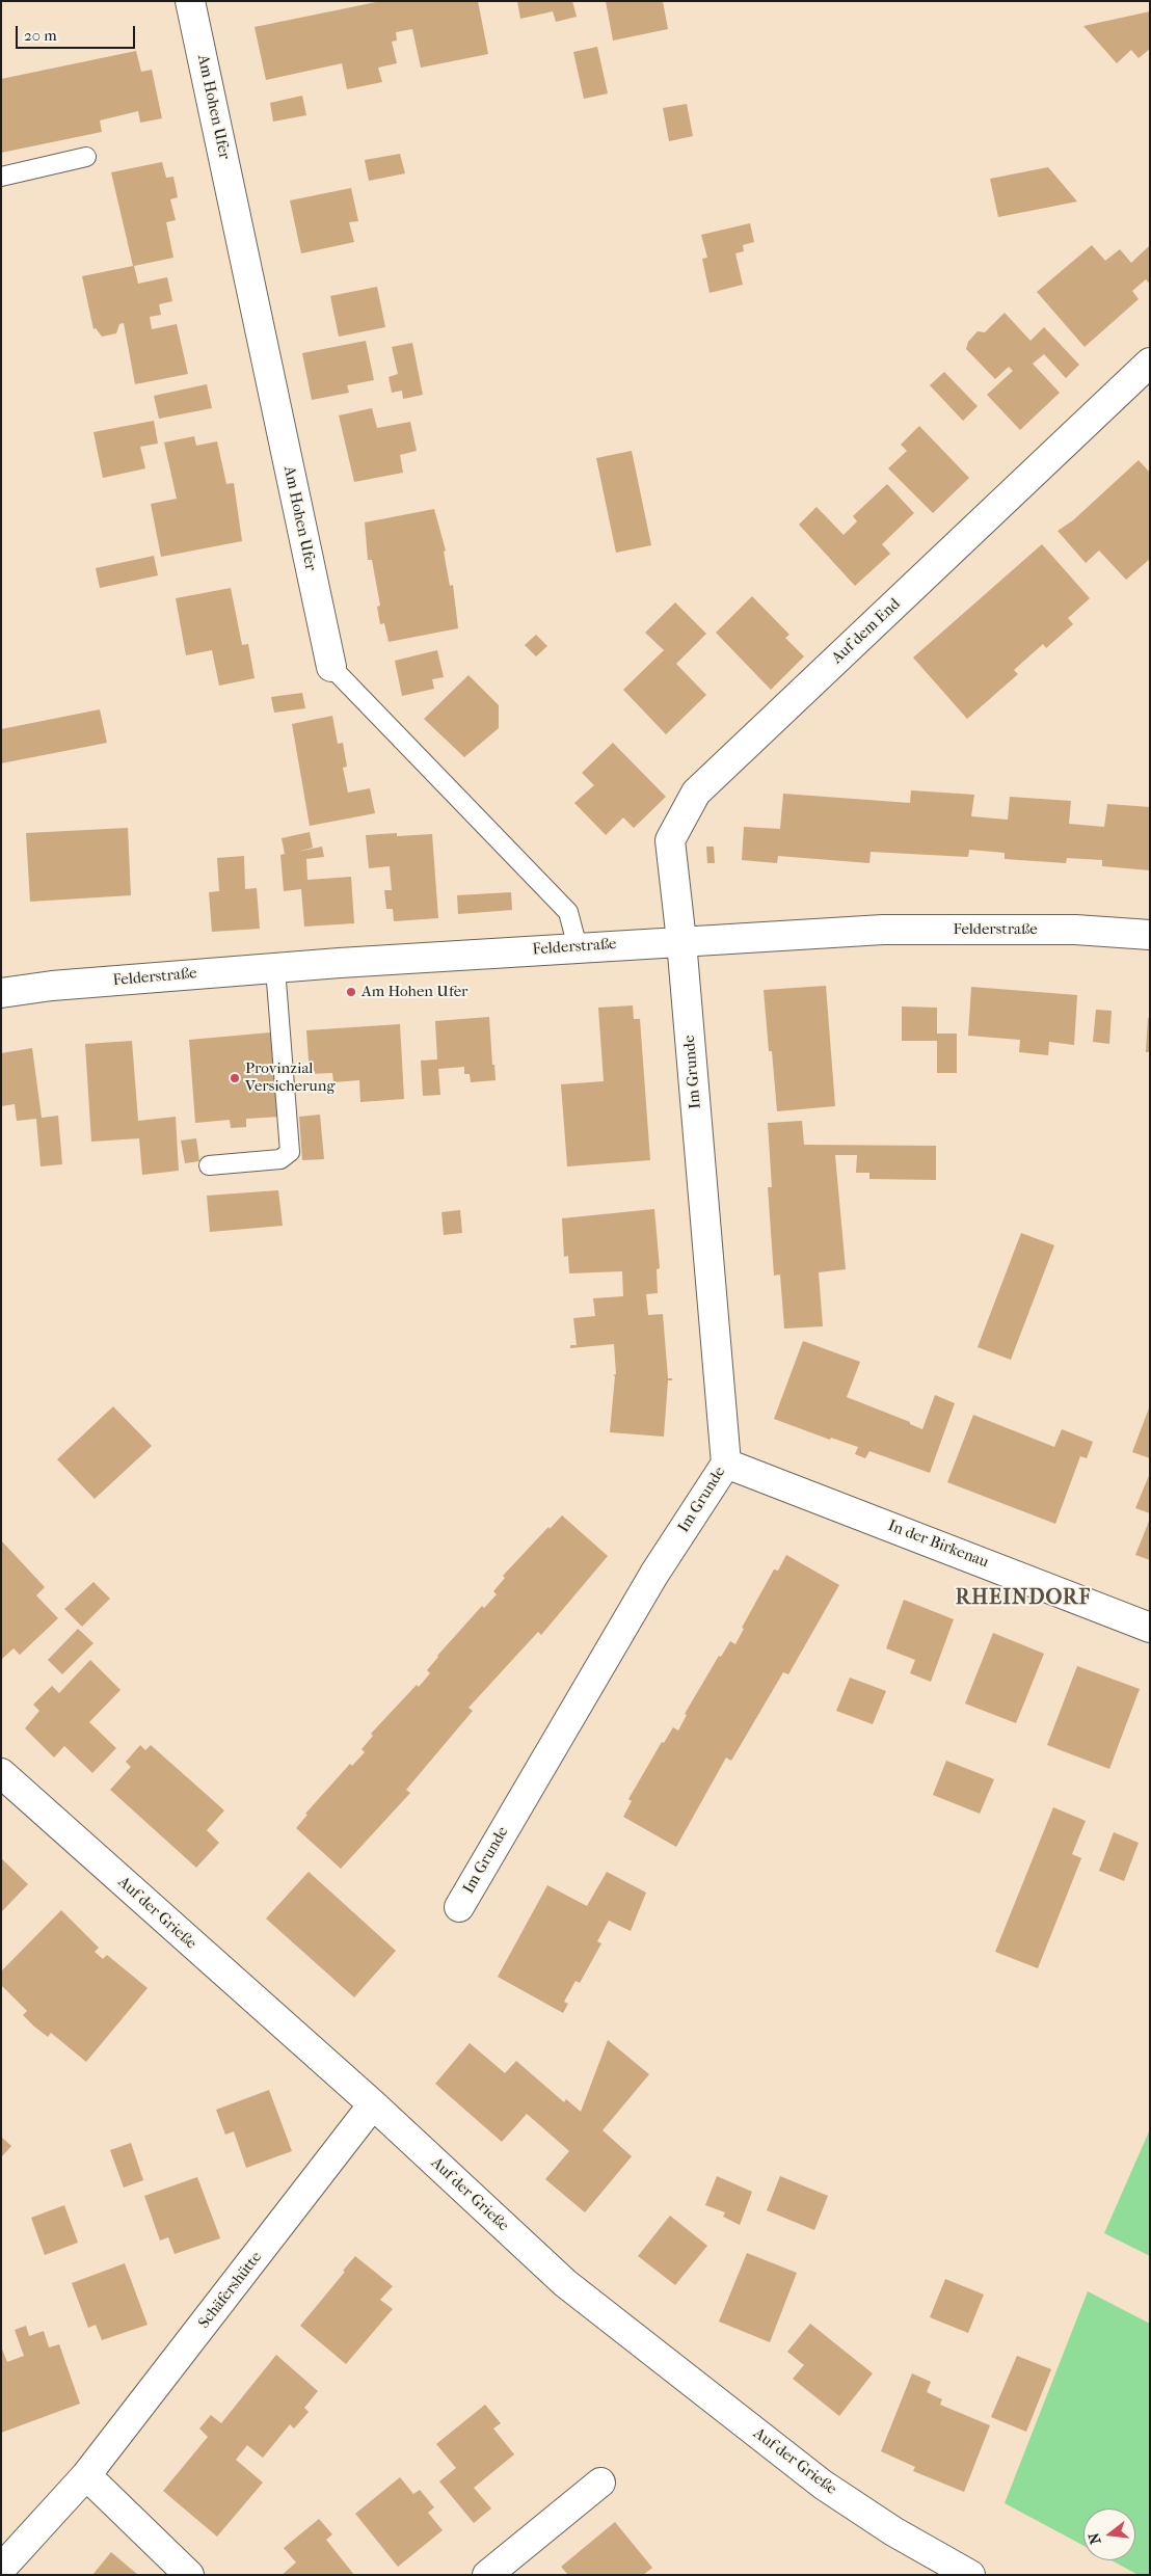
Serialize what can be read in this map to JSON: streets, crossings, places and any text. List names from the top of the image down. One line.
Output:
{"streets":{"street":["Am Hohen Ufer","Auf dem End","Felderstraße","Im Grunde","In der Birkenau","Auf der Grieße","Schäfershütte"]},"crossings":[["Am Hohen Ufer","Felderstraße"],["Auf dem End","Felderstraße"],["Auf dem End","Im Grunde"],["Felderstraße","Im Grunde"],["Im Grunde","In der Birkenau"],["Auf der Grieße","Schäfershütte"]],"districts":["RHEINDORF"],"places":["Am Hohen Ufer","Provinzial Versicherung"],"scale_bar":"20 m","north":"left"}
